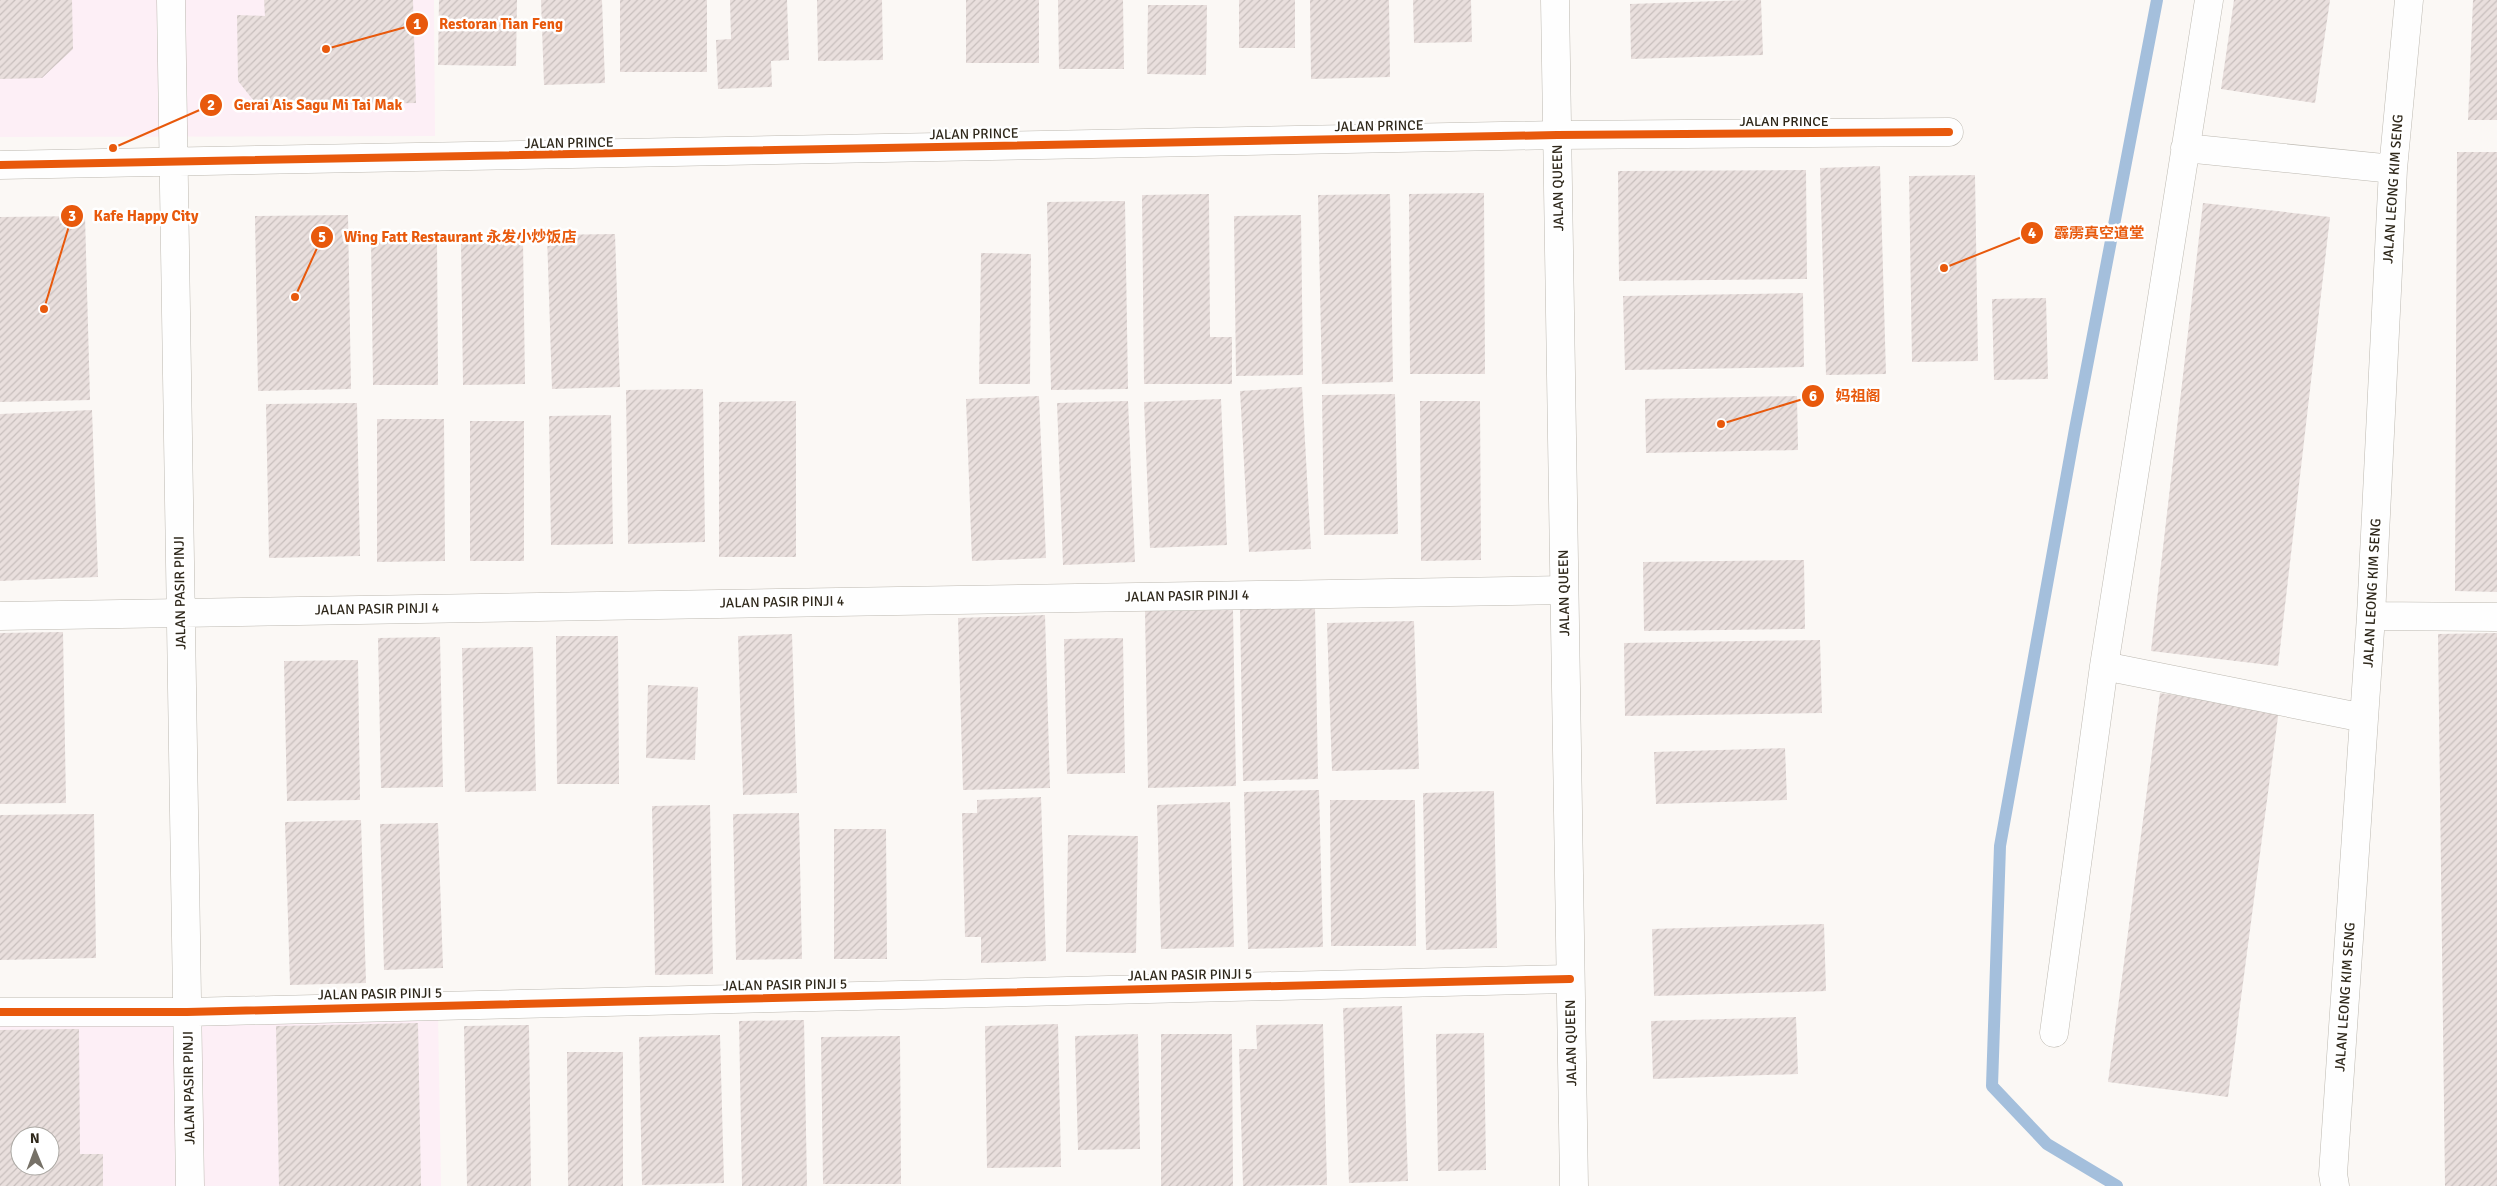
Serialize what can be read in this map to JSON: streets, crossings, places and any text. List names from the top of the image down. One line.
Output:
{"streets":{"street":["JALAN PRINCE","JALAN QUEEN","JALAN LEONG KIM SENG","JALAN PASIR PINJI","JALAN PASIR PINJI 4","JALAN PASIR PINJI 5"]},"crossings":[["JALAN PRINCE","JALAN QUEEN"],["JALAN PRINCE","JALAN PASIR PINJI"],["JALAN QUEEN","JALAN PASIR PINJI 4"],["JALAN QUEEN","JALAN PASIR PINJI 5"],["JALAN PASIR PINJI","JALAN PASIR PINJI 4"],["JALAN PASIR PINJI","JALAN PASIR PINJI 5"]],"places":["Restoran Tian Feng","Gerai Ais Sagu Mi Tai Mak","霹雳真空道堂","Wing Fatt Restaurant 永发小炒饭店","Kafe Happy City","妈祖阁"],"north":"top"}
